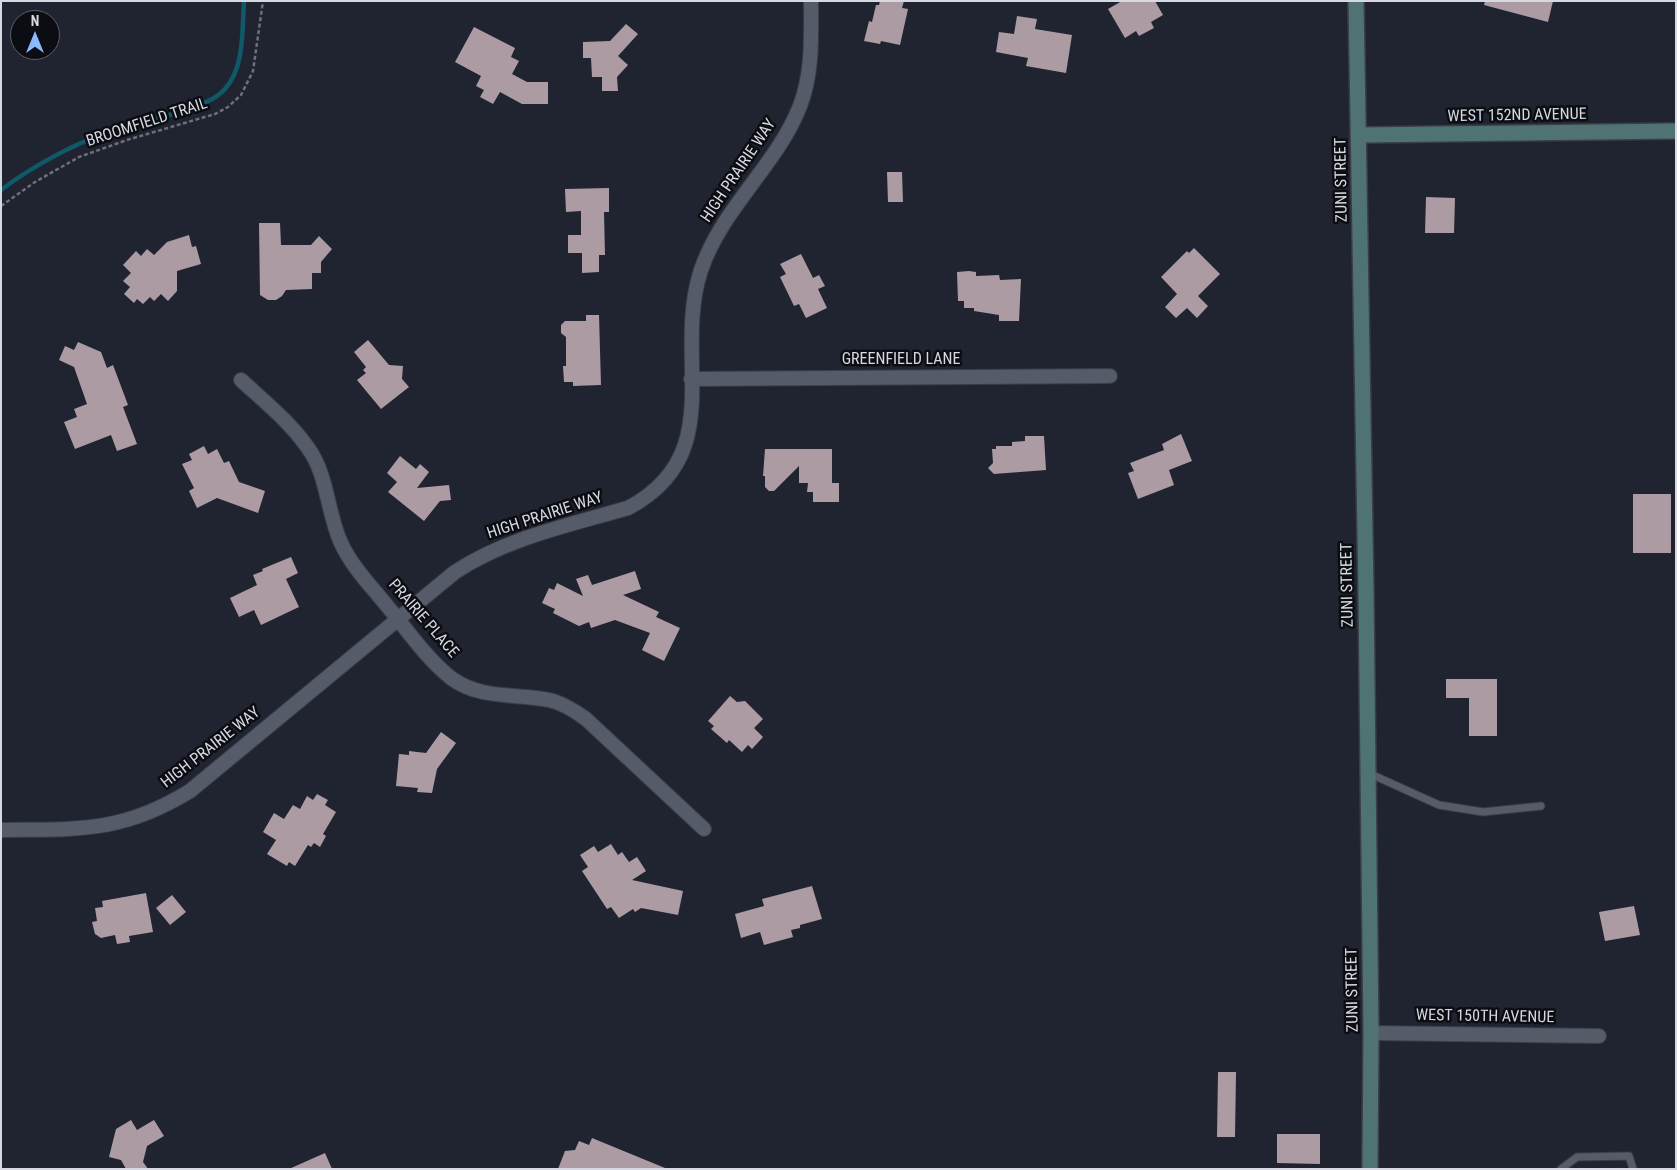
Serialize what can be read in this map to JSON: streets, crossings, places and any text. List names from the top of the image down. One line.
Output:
{"streets":{"street":["WEST 152ND AVENUE","HIGH PRAIRIE WAY","ZUNI STREET","GREENFIELD LANE","PRAIRIE PLACE","WEST 150TH AVENUE"],"path":["BROOMFIELD TRAIL"]},"crossings":[["WEST 152ND AVENUE","ZUNI STREET"],["HIGH PRAIRIE WAY","GREENFIELD LANE"],["HIGH PRAIRIE WAY","PRAIRIE PLACE"],["ZUNI STREET","WEST 150TH AVENUE"]],"north":"top"}
